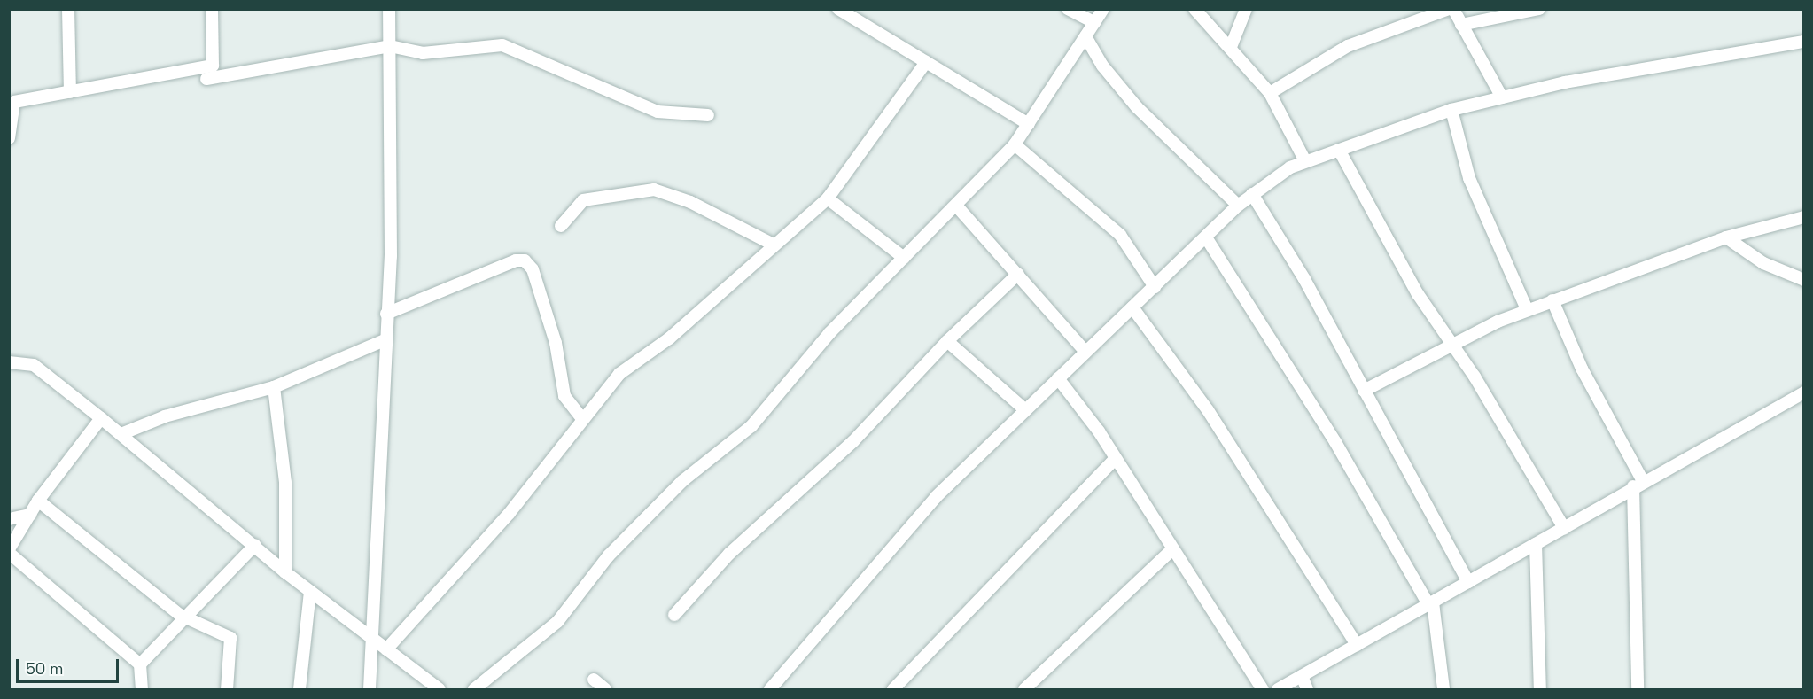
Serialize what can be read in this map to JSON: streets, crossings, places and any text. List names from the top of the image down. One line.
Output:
{"scale_bar":"50 m"}
